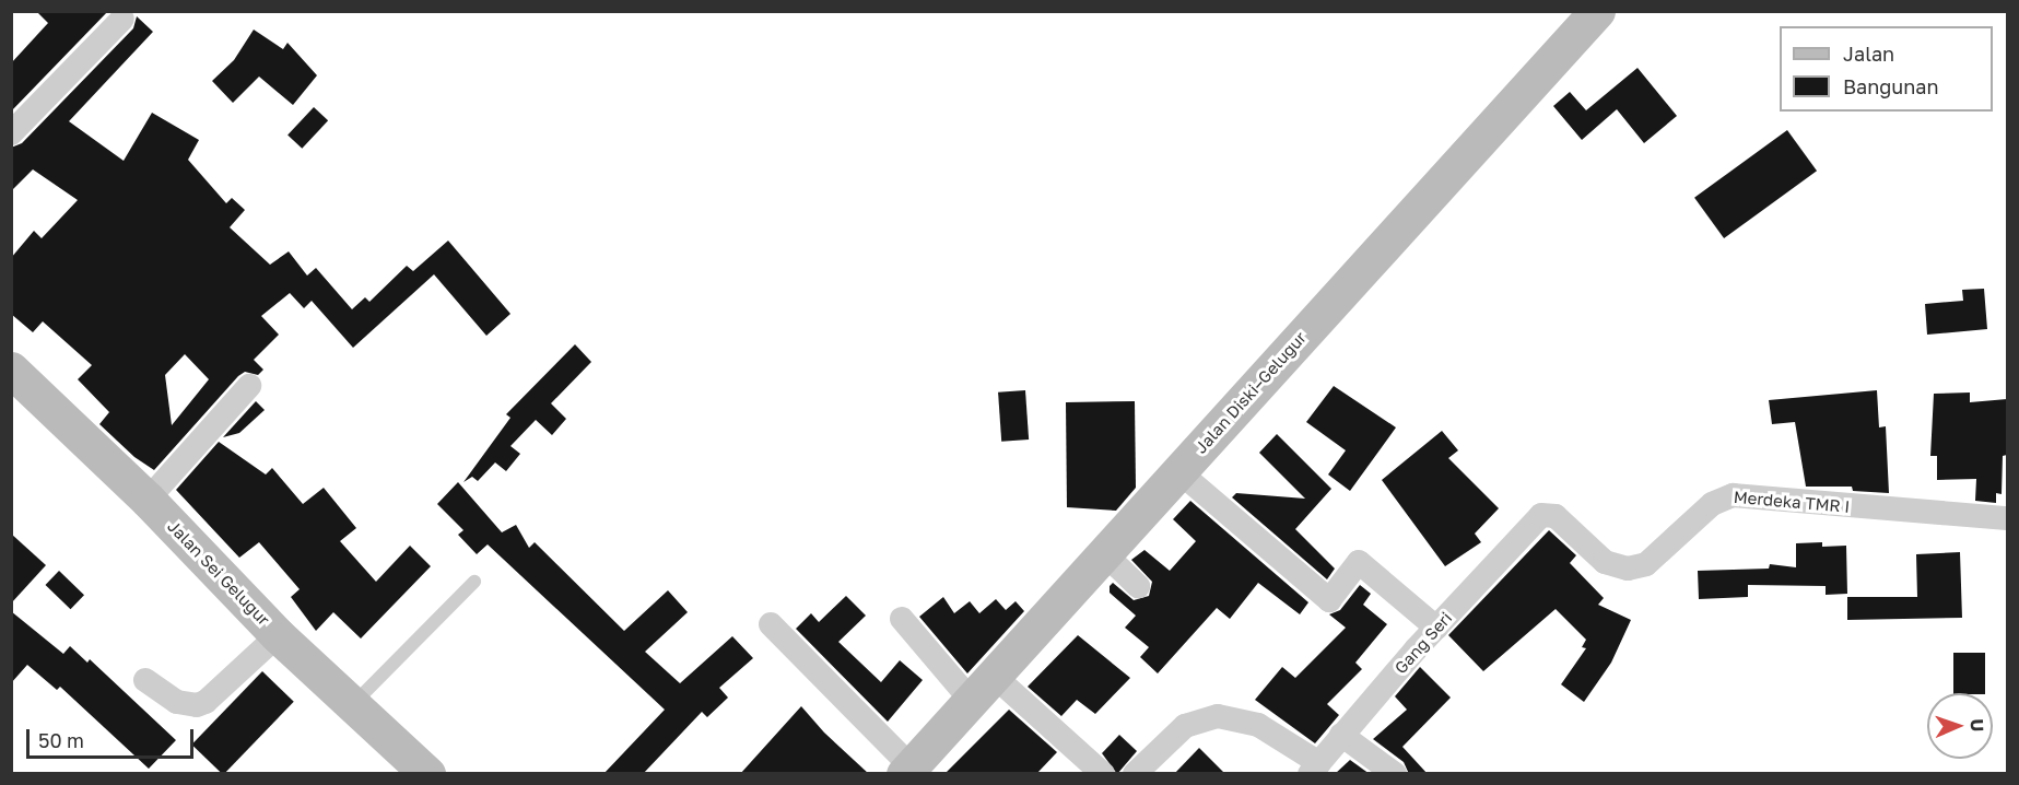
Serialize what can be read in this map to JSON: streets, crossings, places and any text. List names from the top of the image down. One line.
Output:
{"streets":{"main road":["Jalan Diski–Gelugur","Jalan Sei Gelugur"],"street":["Merdeka TMR I","Gang Seri"]},"crossings":[["Merdeka TMR I","Gang Seri"]],"legend":["Jalan","Bangunan"],"scale_bar":"50 m","north":"right"}
